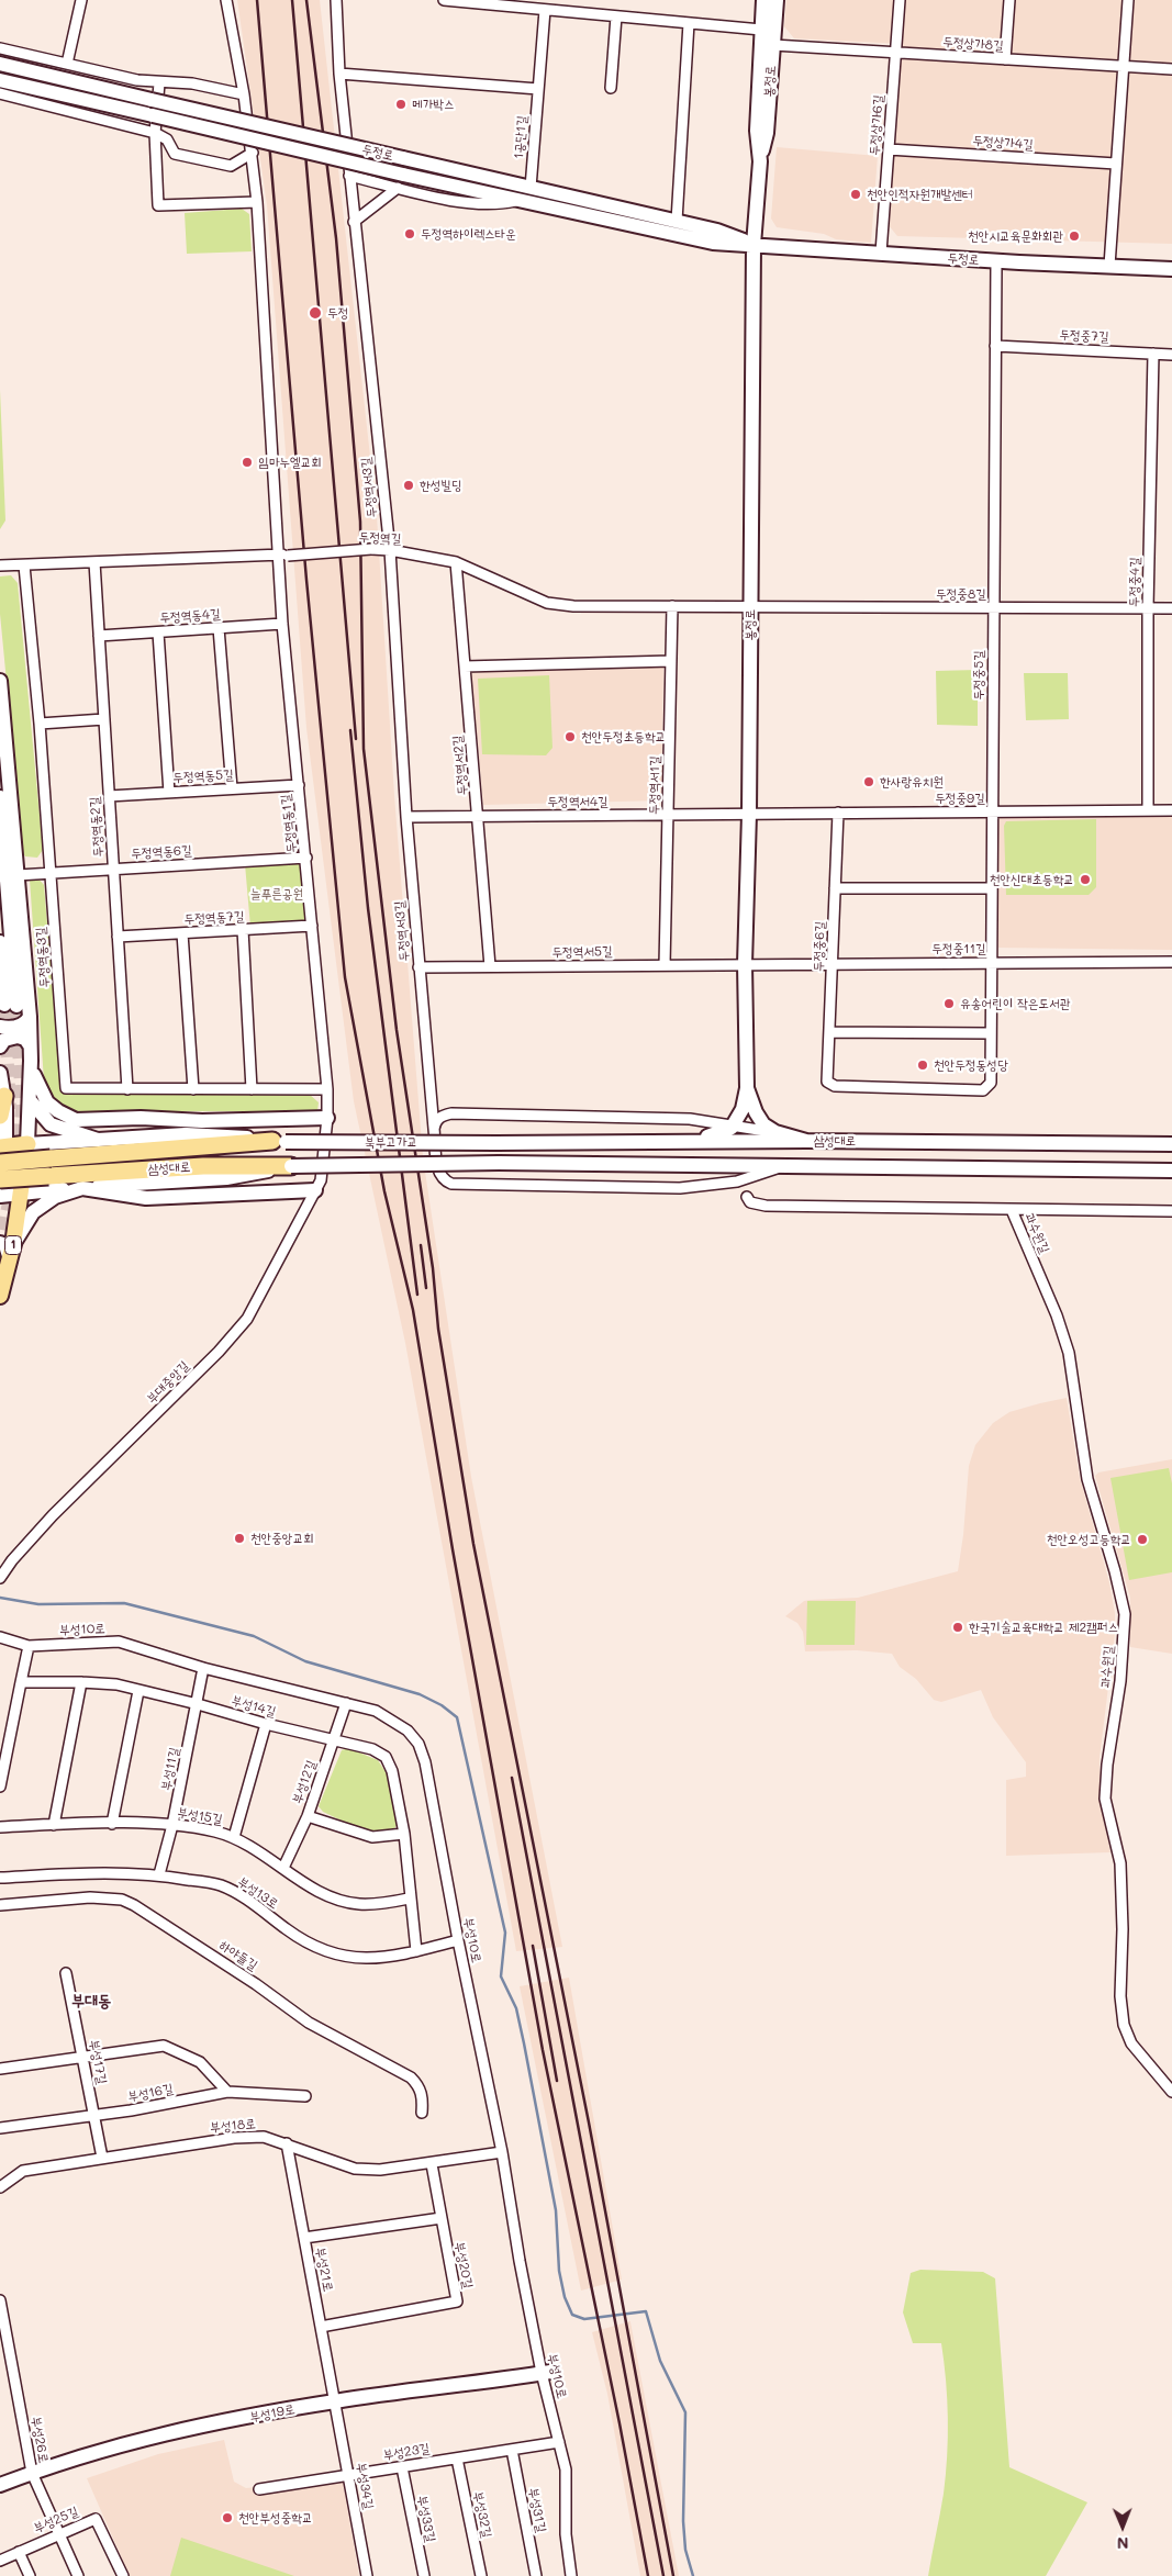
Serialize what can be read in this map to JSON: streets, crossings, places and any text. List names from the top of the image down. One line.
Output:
{"streets":{"highway":["삼성대로"],"main road":["봉정로","두정로","북부고가교","1","부성19로"],"street":["두정상가8길","두정상가6길","1공단1길","두정상가4길","두정중7길","두정역서3길","두정역길","두정중4길","두정중8길","두정역동4길","두정중5길","두정역서2길","두정역동5길","두정역서1길","두정중9길","두정역서4길","두정역동1길","두정역동2길","두정역동6길","두정역동7길","두정중6길","두정중11길","두정역서5길","두정역동3길","과수원길","부대중앙길","부성10로","부성14길","부성11길","부성12길","부성15길","부성13로","하야들길","부성17길","부성16길","부성18로","부성20길","부성21로","부성26로","부성23길","부성34길","부성31길","부성32길","부성33길","부성25길"]},"crossings":[["두정상가8길","봉정로"],["두정상가8길","두정상가6길"],["봉정로","두정로"],["봉정로","두정역길"],["봉정로","두정중8길"],["봉정로","두정중9길"],["봉정로","두정역서4길"],["봉정로","두정중11길"],["봉정로","두정역서5길"],["두정상가6길","두정상가4길"],["두정상가6길","두정로"],["1공단1길","두정로"],["두정로","두정중5길"],["두정중7길","두정중4길"],["두정중7길","두정중5길"],["두정역서3길","두정역길"],["두정역서3길","두정역서4길"],["두정역서3길","두정역서5길"],["두정역서3길","삼성대로"],["두정역길","두정중8길"],["두정역길","두정역서2길"],["두정역길","두정역서1길"],["두정역길","두정역동1길"],["두정역길","두정역동2길"],["두정역길","두정역동3길"],["두정중4길","두정중8길"],["두정중4길","두정중9길"],["두정중8길","두정중5길"],["두정역동4길","두정역동1길"],["두정역동4길","두정역동2길"],["두정중5길","두정중9길"],["두정중5길","두정중6길"],["두정중5길","두정중11길"],["두정역서2길","두정역서4길"],["두정역서2길","두정역서5길"],["두정역동5길","두정역동1길"],["두정역동5길","두정역동2길"],["두정역서1길","두정역서4길"],["두정역서1길","두정역서5길"],["두정중9길","두정역서4길"],["두정중9길","두정중6길"],["두정역동1길","두정역동6길"],["두정역동1길","두정역동7길"],["두정역동1길","두정역동3길"],["두정역동1길","부대중앙길"],["두정역동2길","두정역동6길"],["두정역동2길","두정역동7길"],["두정역동2길","두정역동3길"],["두정역동6길","두정역동3길"],["두정중6길","두정중11길"],["두정중11길","두정역서5길"],["삼성대로","북부고가교"],["부성10로","부성11길"],["부성10로","부성12길"],["부성10로","부성13로"],["부성10로","부성18로"],["부성10로","부성19로"],["부성10로","부성23길"],["부성14길","부성11길"],["부성14길","부성12길"],["부성14길","부성15길"],["부성14길","부성13로"],["부성11길","부성15길"],["부성11길","부성13로"],["부성12길","부성15길"],["부성17길","부성16길"],["부성17길","부성18로"],["부성18로","부성20길"],["부성18로","부성21로"],["부성20길","부성21로"],["부성21로","부성19로"],["부성21로","부성34길"],["부성19로","부성26로"],["부성19로","부성34길"],["부성26로","부성25길"],["부성23길","부성34길"],["부성23길","부성31길"],["부성23길","부성32길"],["부성23길","부성33길"]],"districts":["부대동"],"parks":["늘푸른공원"],"places":["메가박스","천안인적자원개발센터","두정역하이렉스타운","천안시교육문화회관","두정","임마누엘교회","한성빌딩","천안두정초등학교","한사랑유치원","천안신대초등학교","유송어린이 작은도서관","천안두정동성당","천안중앙교회","천안오성고등학교","한국기술교육대학교 제2캠퍼스","천안부성중학교"],"north":"bottom"}
